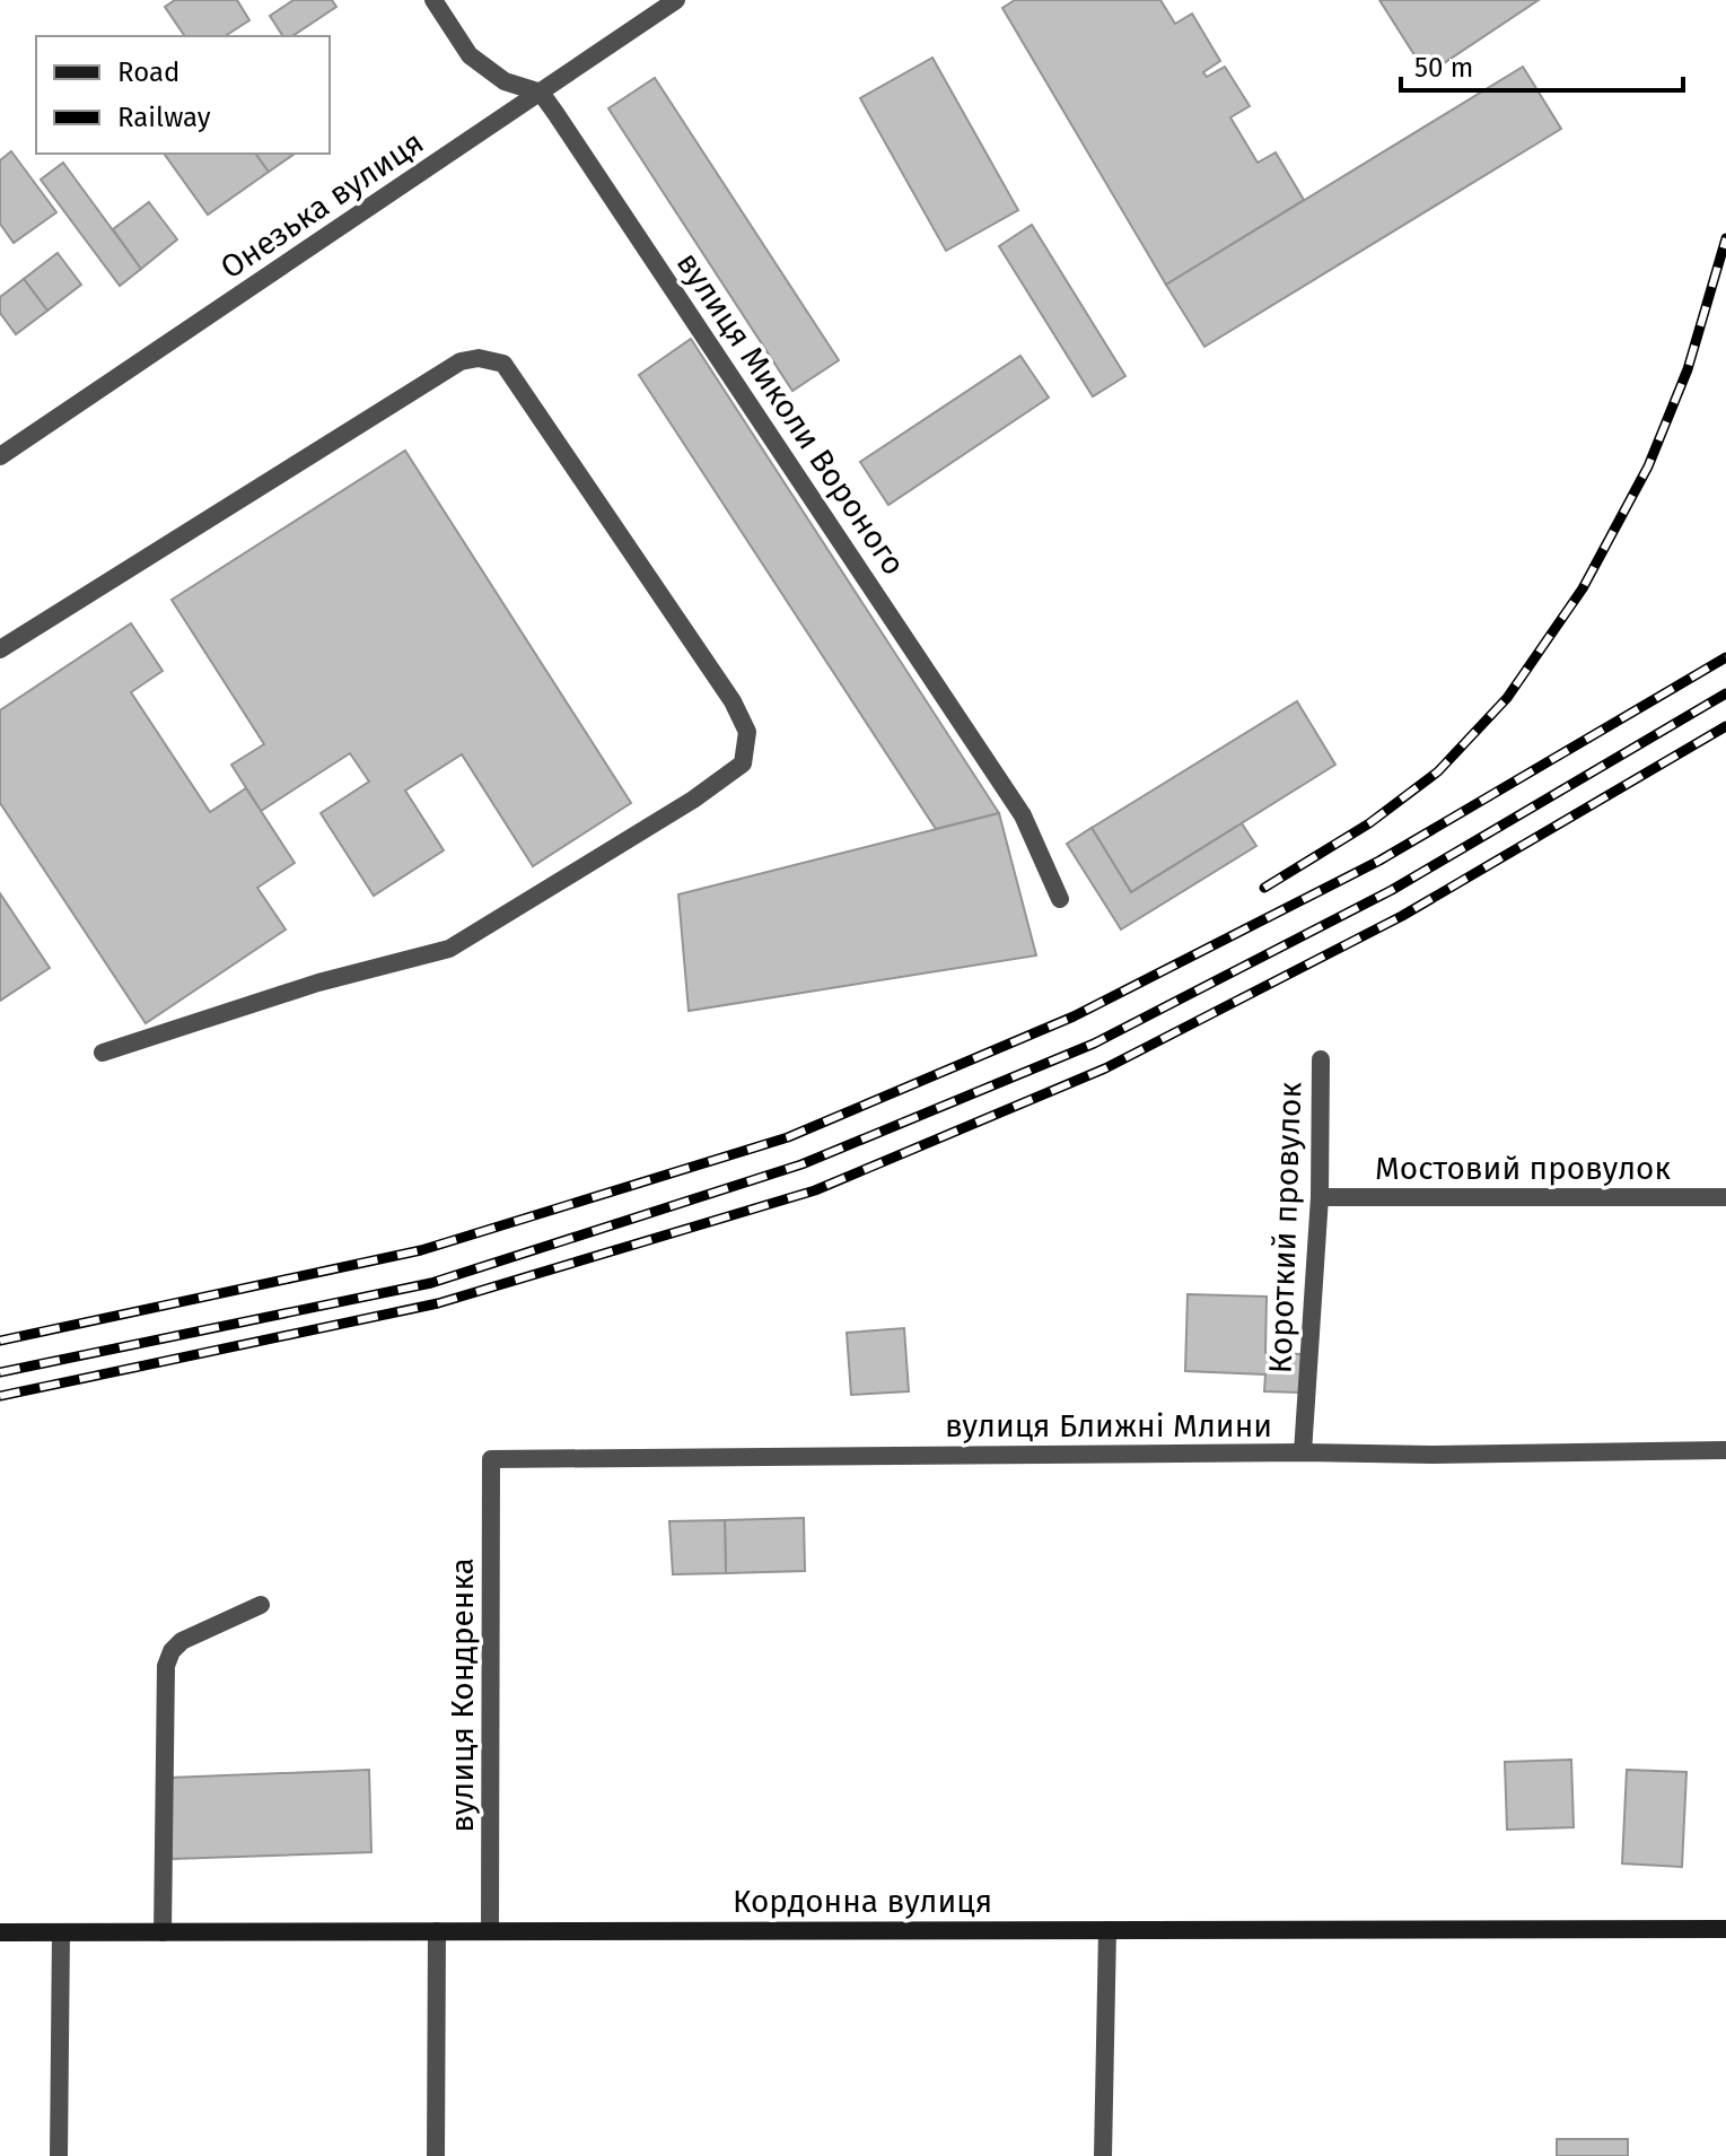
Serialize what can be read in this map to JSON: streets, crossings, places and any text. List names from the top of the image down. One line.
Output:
{"streets":{"main road":["Кордонна вулиця"],"street":["Онезька вулиця","вулиця Миколи Вороного","Мостовий провулок","Короткий провулок","вулиця Ближні Млини","вулиця Кондренка"]},"crossings":[["Онезька вулиця","вулиця Миколи Вороного"],["Мостовий провулок","Короткий провулок"],["Короткий провулок","вулиця Ближні Млини"],["вулиця Ближні Млини","вулиця Кондренка"],["вулиця Кондренка","Кордонна вулиця"]],"legend":["Road","Railway"],"scale_bar":"50 m"}
